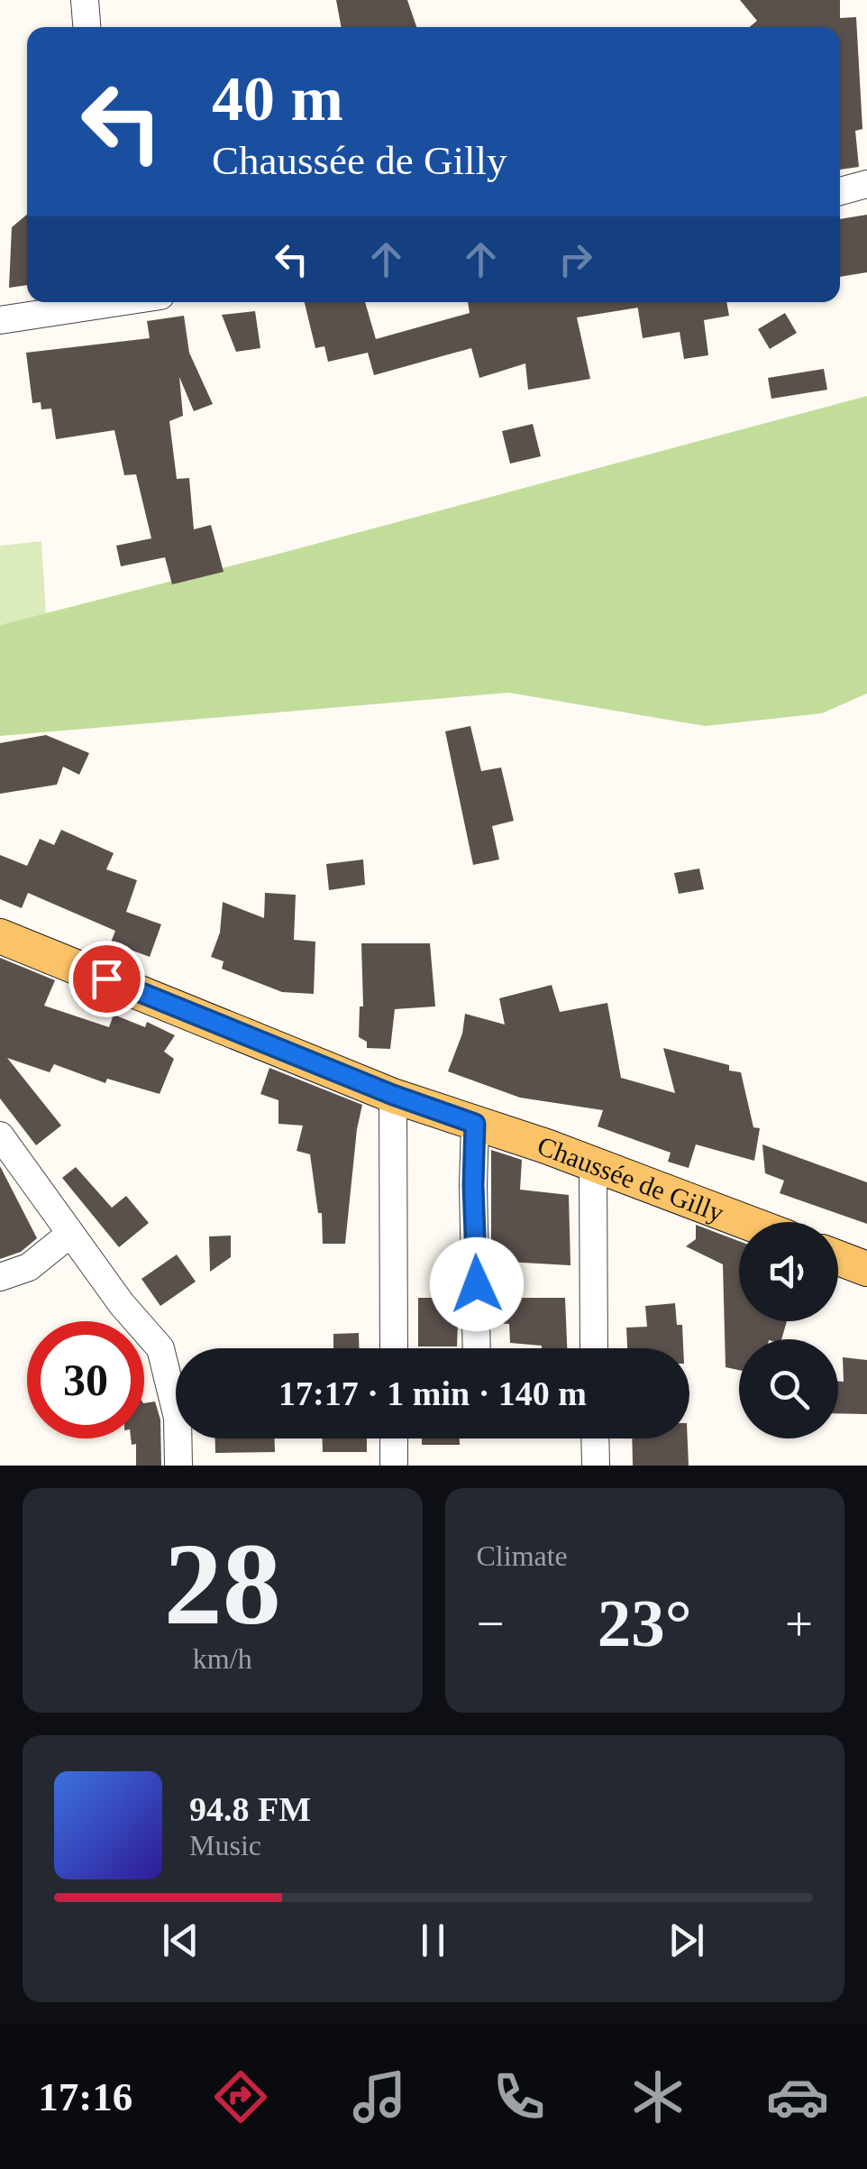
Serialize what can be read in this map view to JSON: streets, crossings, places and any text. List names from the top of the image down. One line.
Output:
{"streets":{"main road":["Chaussée de Gilly"]},"page":{"turn":["40 m","Chaussée de Gilly"],"limit":"30","trip":"17:17 · 1 min · 140 m","tile":[["28","km/h"],"Climate"],"heat":["−","23°","+"],"song":["94.8 FM","Music"],"tabs":"17:16"}}
